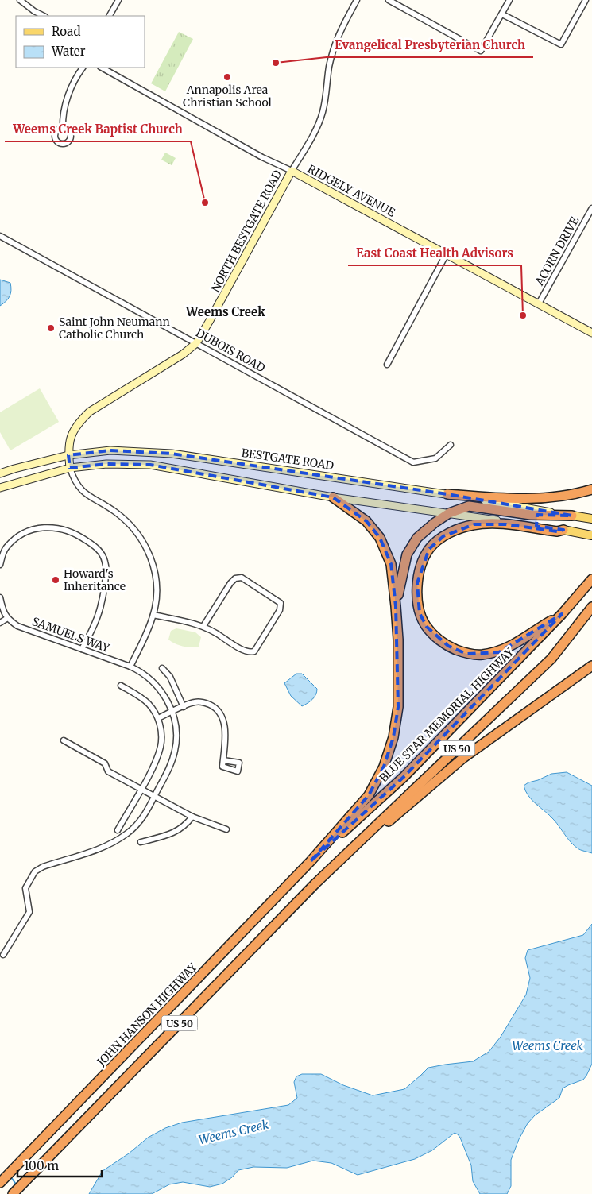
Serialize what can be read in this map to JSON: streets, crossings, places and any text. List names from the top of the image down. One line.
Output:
{"streets":{"highway":["BLUE STAR MEMORIAL HIGHWAY","US 50","JOHN HANSON HIGHWAY"],"main road":["RIDGELY AVENUE","NORTH BESTGATE ROAD","BESTGATE ROAD"],"street":["ACORN DRIVE","DUBOIS ROAD","SAMUELS WAY"]},"crossings":[["RIDGELY AVENUE","NORTH BESTGATE ROAD"],["RIDGELY AVENUE","ACORN DRIVE"],["NORTH BESTGATE ROAD","DUBOIS ROAD"],["NORTH BESTGATE ROAD","BESTGATE ROAD"],["BLUE STAR MEMORIAL HIGHWAY","JOHN HANSON HIGHWAY"]],"districts":["Weems Creek"],"water":["Weems Creek"],"places":["Evangelical Presbyterian Church","Annapolis Area Christian School","Weems Creek Baptist Church","East Coast Health Advisors","Saint John Neumann Catholic Church","Howard's Inheritance"],"legend":["Road","Water"],"scale_bar":"100 m"}
